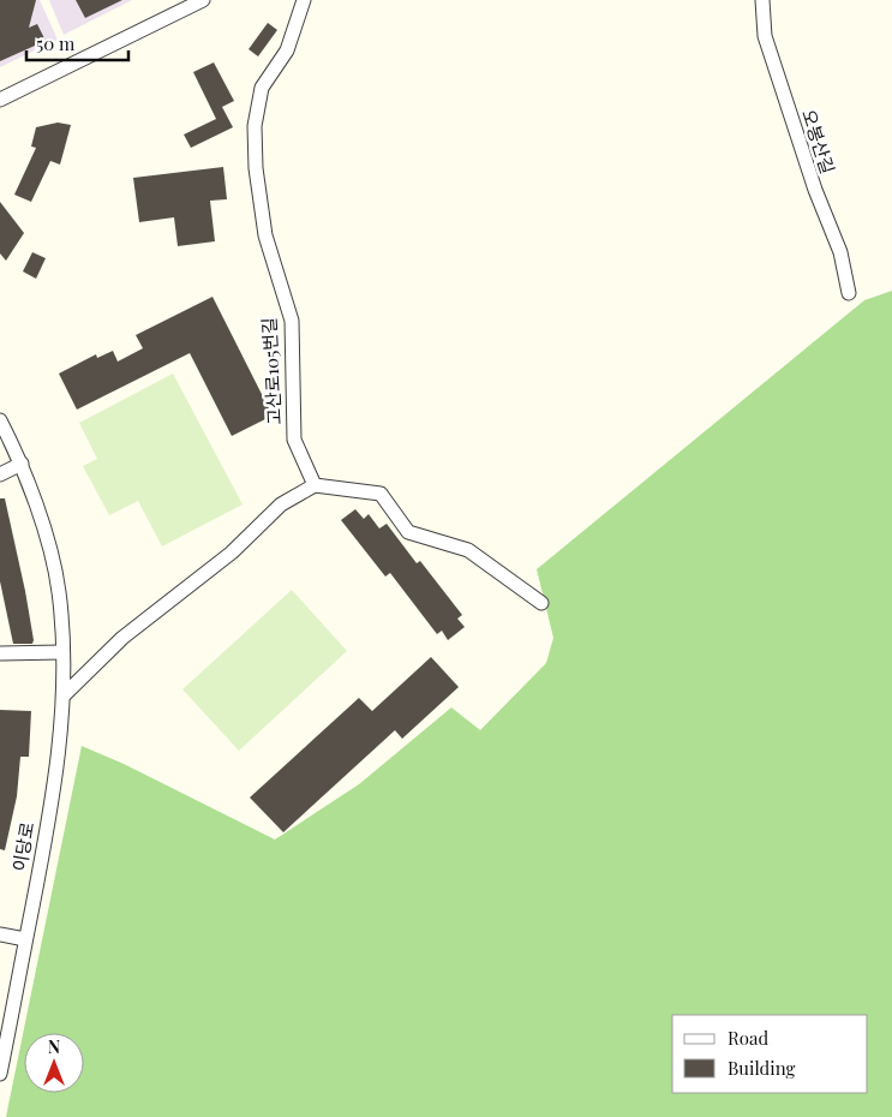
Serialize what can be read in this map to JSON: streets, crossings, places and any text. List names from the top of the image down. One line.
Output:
{"streets":{"street":["오봉산길","고산로105번길","이당로"]},"legend":["Road","Building"],"scale_bar":"50 m","north":"top"}
